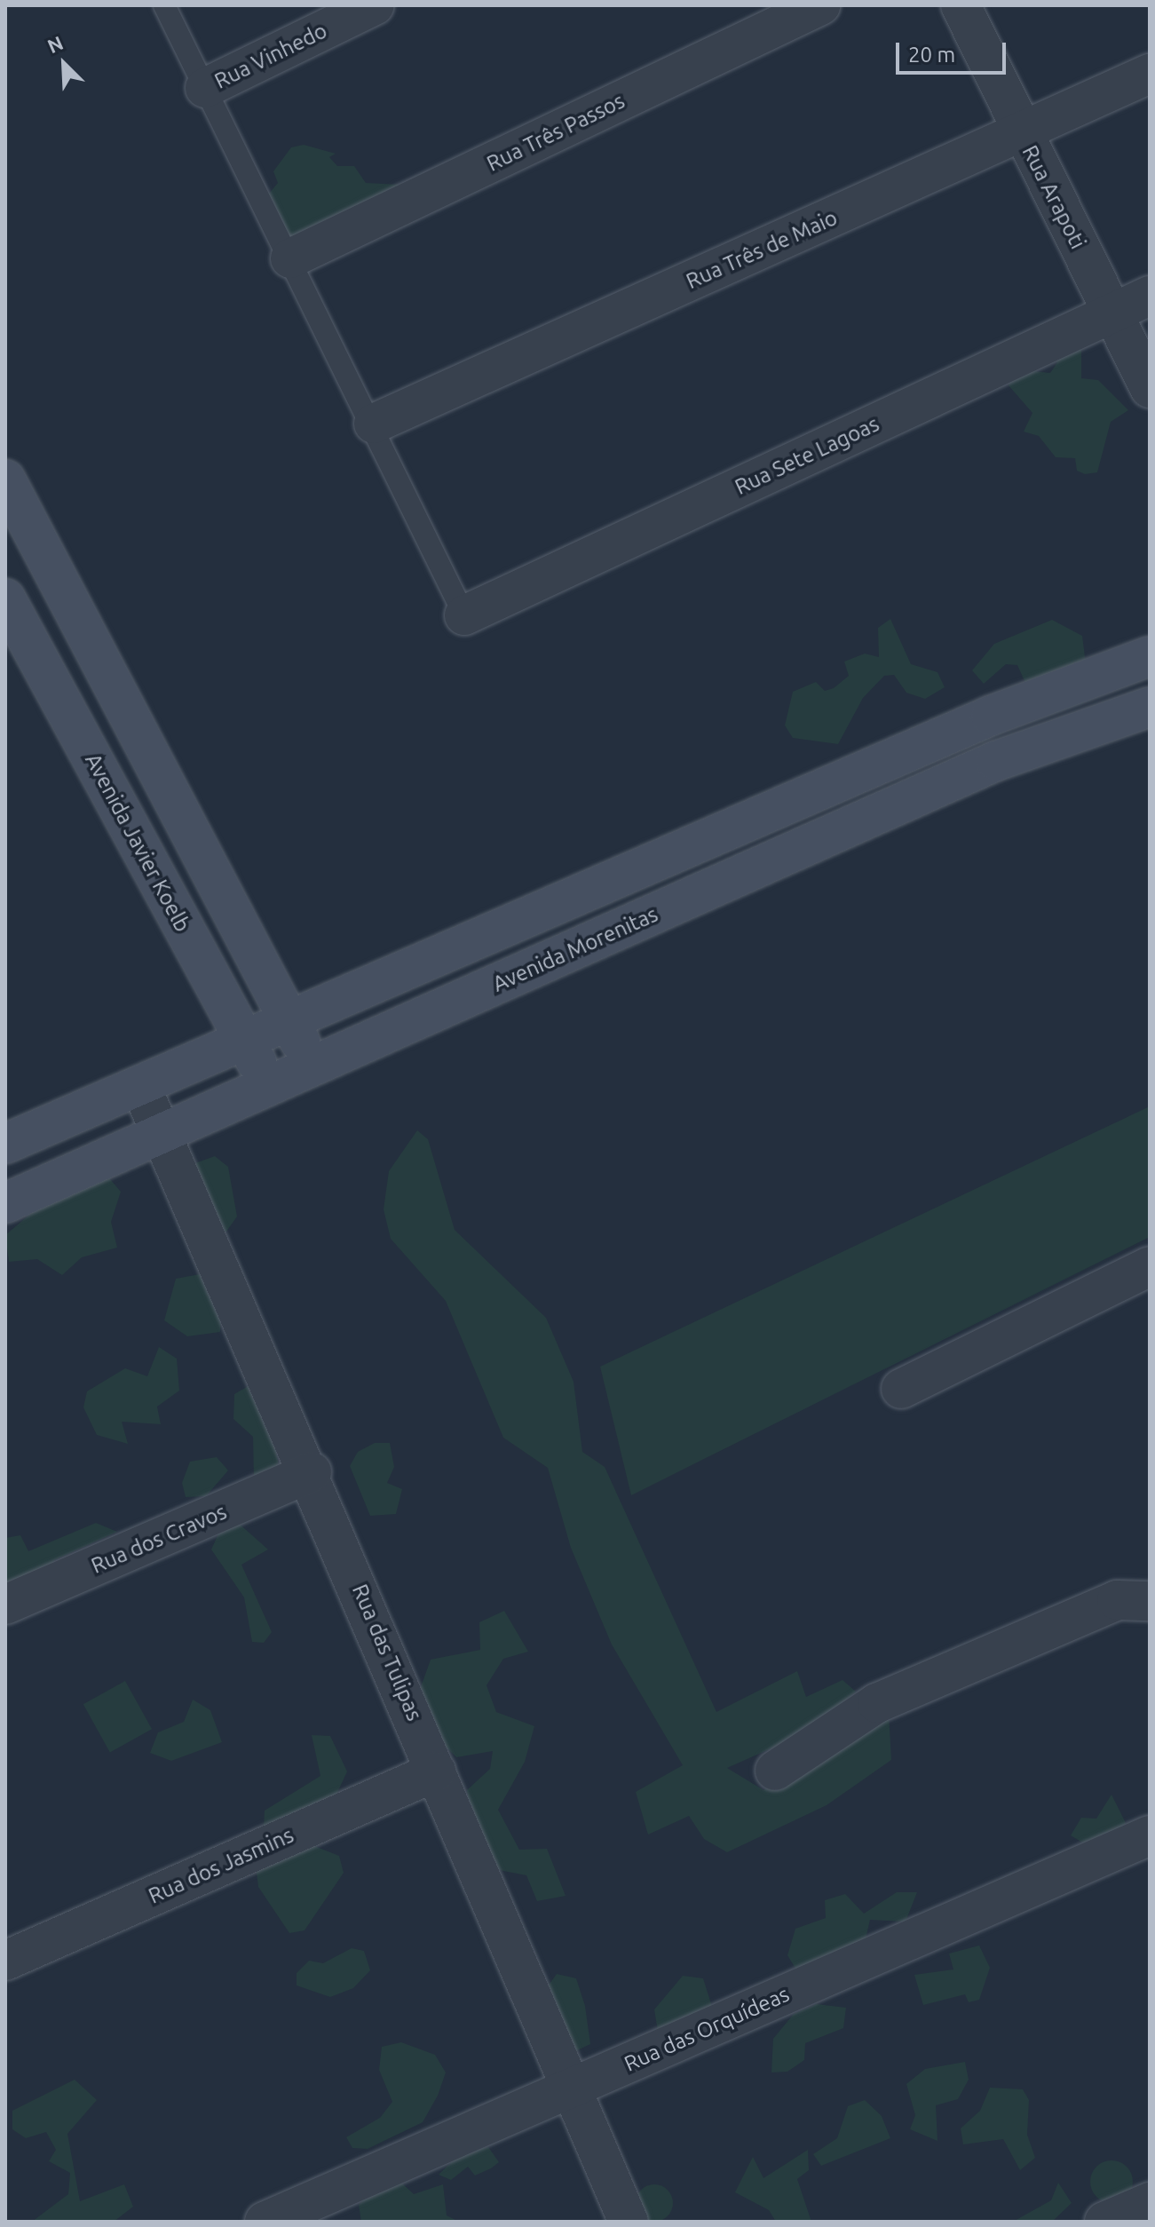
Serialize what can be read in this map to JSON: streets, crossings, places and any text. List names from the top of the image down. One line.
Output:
{"streets":{"main road":["Avenida Javier Koelb","Avenida Morenitas"],"street":["Rua Vinhedo","Rua Três Passos","Rua Arapoti","Rua Três de Maio","Rua Sete Lagoas","Rua dos Cravos","Rua das Tulipas","Rua dos Jasmins","Rua das Orquídeas"]},"crossings":[["Rua Arapoti","Rua Três de Maio"],["Rua Arapoti","Rua Sete Lagoas"],["Avenida Javier Koelb","Avenida Morenitas"],["Avenida Morenitas","Rua das Tulipas"],["Rua dos Cravos","Rua das Tulipas"],["Rua das Tulipas","Rua dos Jasmins"],["Rua das Tulipas","Rua das Orquídeas"]],"scale_bar":"20 m","north":"top left"}
